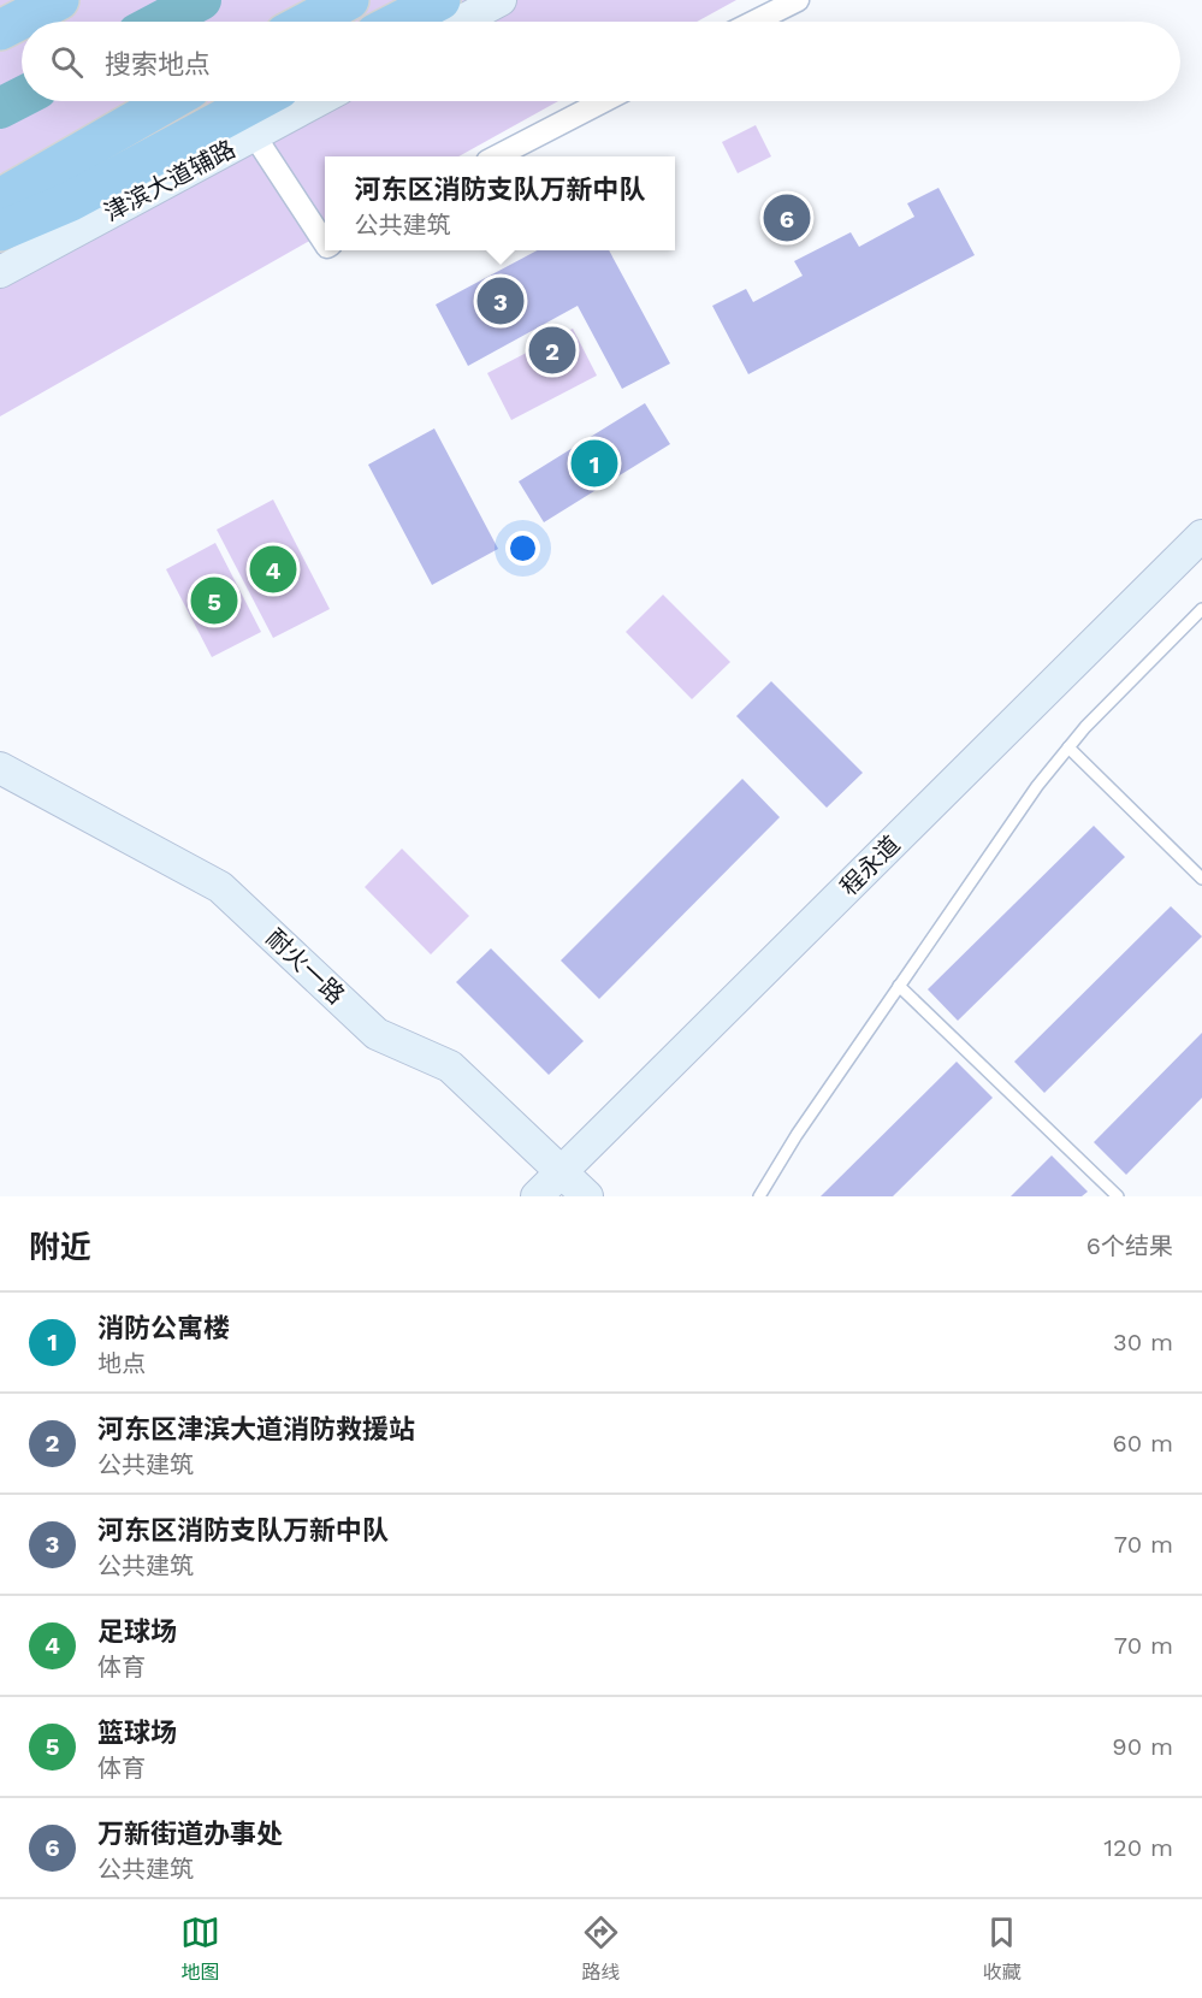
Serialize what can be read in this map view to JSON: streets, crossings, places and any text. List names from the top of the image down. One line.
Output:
{"streets":{"street":["津滨大道辅路","程永道","耐火一路"]},"crossings":[["程永道","耐火一路"]],"page":{"search":"搜索地点","popup":["河东区消防支队万新中队","公共建筑"],"pins":["6","3","2","1","4","5"],"heading":["附近","6个结果"],"list":[{"mark":"1","name":"消防公寓楼","note":"地点","value":"30 m"},{"mark":"2","name":"河东区津滨大道消防救援站","note":"公共建筑","value":"60 m"},{"mark":"3","name":"河东区消防支队万新中队","note":"公共建筑","value":"70 m"},{"mark":"4","name":"足球场","note":"体育","value":"70 m"},{"mark":"5","name":"篮球场","note":"体育","value":"90 m"},{"mark":"6","name":"万新街道办事处","note":"公共建筑","value":"120 m"}],"nav":["地图","路线","收藏"]}}
